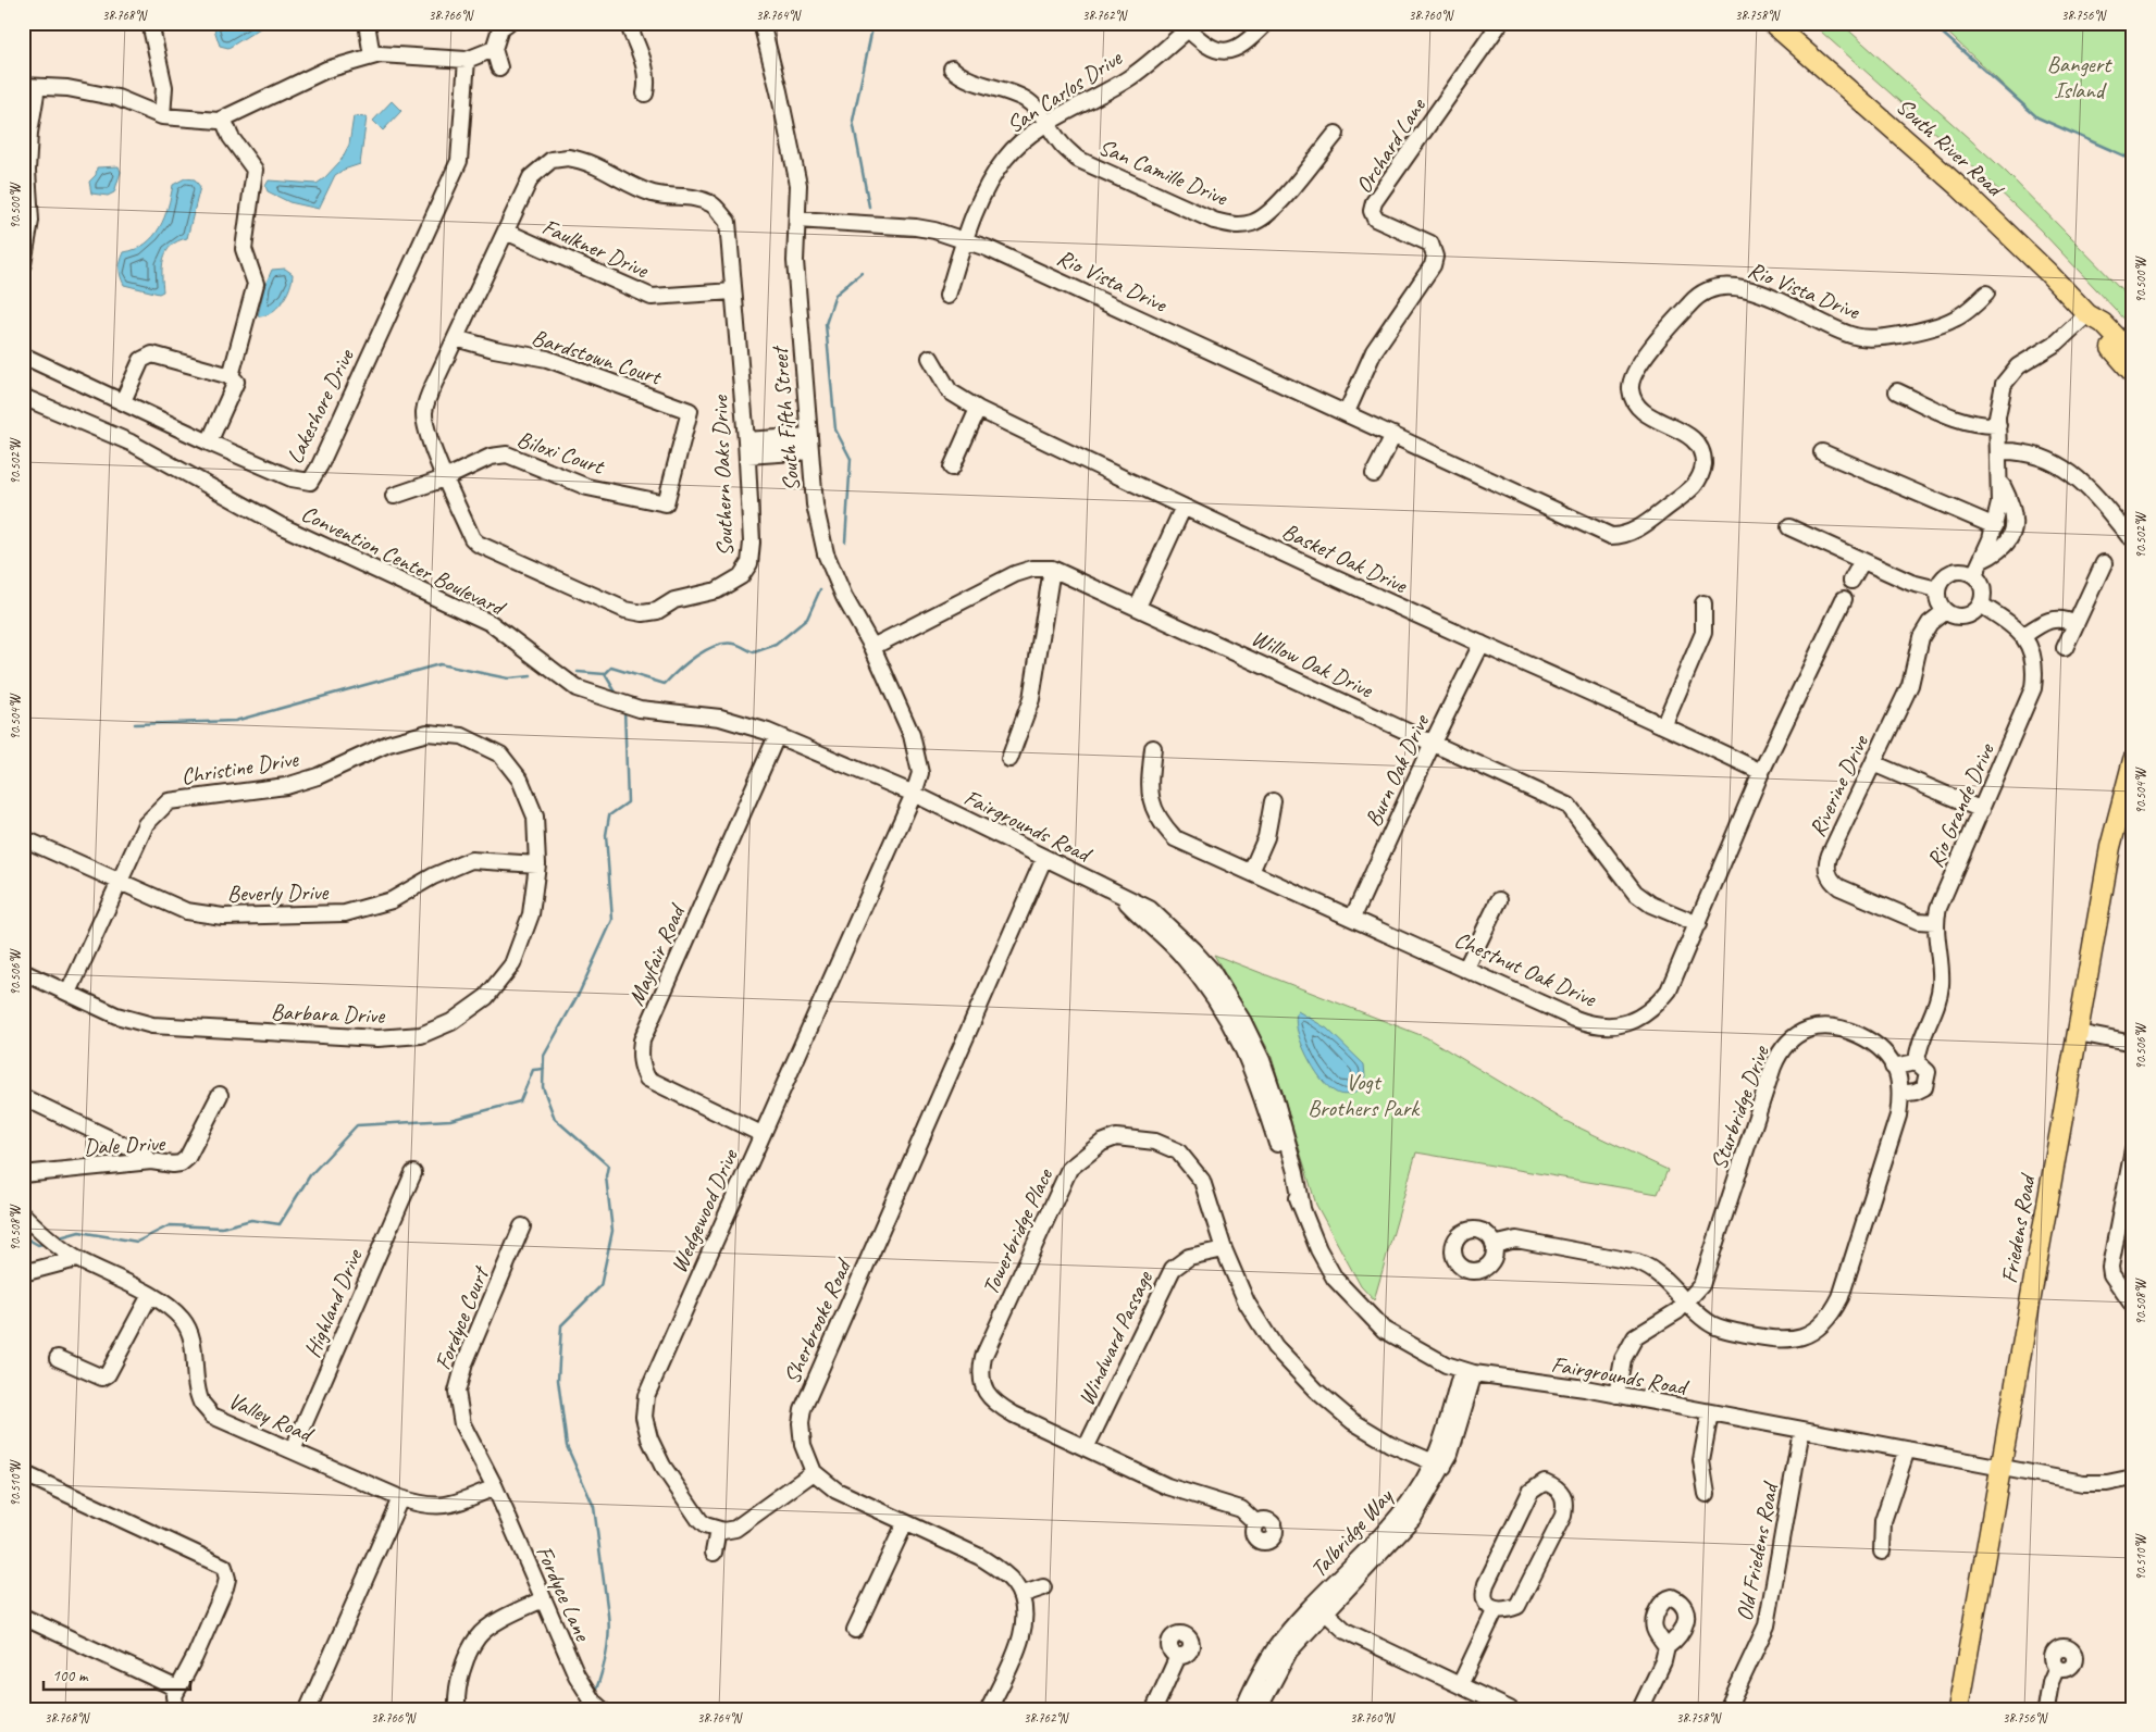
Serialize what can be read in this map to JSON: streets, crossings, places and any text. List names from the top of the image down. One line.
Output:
{"streets":{"main road":["South River Road","Friedens Road"],"street":["San Carlos Drive","Orchard Lane","San Camille Drive","Faulkner Drive","Rio Vista Drive","Bardstown Court","Lakeshore Drive","South Fifth Street","Biloxi Court","Southern Oaks Drive","Basket Oak Drive","Convention Center Boulevard","Willow Oak Drive","Christine Drive","Burn Oak Drive","Riverine Drive","Rio Grande Drive","Fairgrounds Road","Beverly Drive","Mayfair Road","Chestnut Oak Drive","Barbara Drive","Sturbridge Drive","Dale Drive","Wedgewood Drive","Towerbridge Place","Highland Drive","Fordyce Court","Sherbrooke Road","Windward Passage","Valley Road","Talbridge Way","Old Friedens Road","Fordyce Lane"]},"crossings":[["San Carlos Drive","San Camille Drive"],["San Carlos Drive","Rio Vista Drive"],["Orchard Lane","Rio Vista Drive"],["Faulkner Drive","Southern Oaks Drive"],["Rio Vista Drive","South Fifth Street"],["Bardstown Court","Biloxi Court"],["Bardstown Court","Southern Oaks Drive"],["South Fifth Street","Convention Center Boulevard"],["South Fifth Street","Willow Oak Drive"],["South Fifth Street","Fairgrounds Road"],["South Fifth Street","Wedgewood Drive"],["Biloxi Court","Southern Oaks Drive"],["Basket Oak Drive","Burn Oak Drive"],["Basket Oak Drive","Chestnut Oak Drive"],["Convention Center Boulevard","Fairgrounds Road"],["Convention Center Boulevard","Mayfair Road"],["Convention Center Boulevard","Wedgewood Drive"],["Willow Oak Drive","Burn Oak Drive"],["Willow Oak Drive","Chestnut Oak Drive"],["Christine Drive","Beverly Drive"],["Christine Drive","Barbara Drive"],["Burn Oak Drive","Chestnut Oak Drive"],["Riverine Drive","Rio Grande Drive"],["Fairgrounds Road","Sturbridge Drive"],["Fairgrounds Road","Wedgewood Drive"],["Fairgrounds Road","Friedens Road"],["Fairgrounds Road","Sherbrooke Road"],["Fairgrounds Road","Talbridge Way"],["Fairgrounds Road","Old Friedens Road"],["Beverly Drive","Barbara Drive"],["Mayfair Road","Wedgewood Drive"],["Towerbridge Place","Windward Passage"],["Towerbridge Place","Talbridge Way"],["Highland Drive","Valley Road"],["Fordyce Court","Valley Road"],["Fordyce Court","Fordyce Lane"],["Valley Road","Fordyce Lane"]],"parks":["Bangert Island","Vogt Brothers Park"],"scale_bar":"100 m","coordinates":["38.768°N","38.766°N","38.764°N","38.762°N","38.760°N","38.758°N","38.756°N","90.500°W","90.502°W","90.504°W","90.506°W","90.508°W","90.510°W"]}
